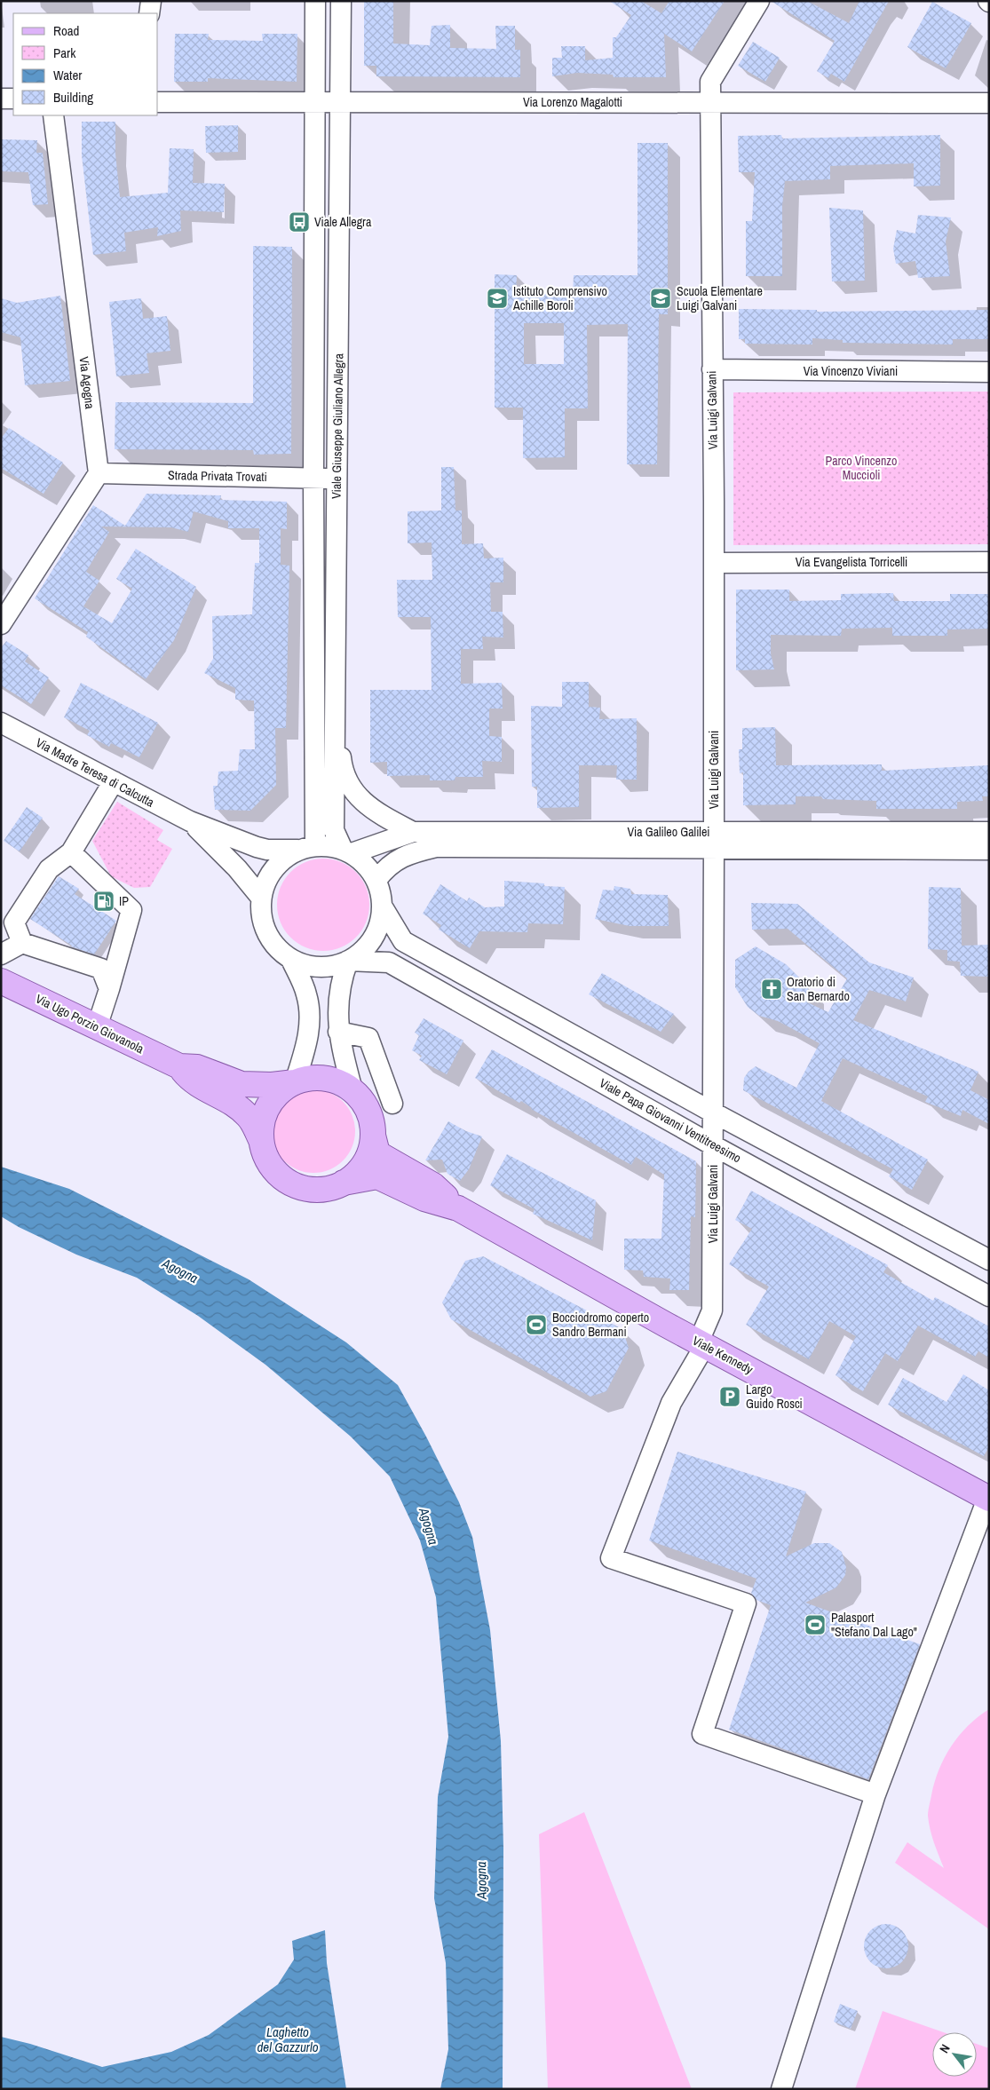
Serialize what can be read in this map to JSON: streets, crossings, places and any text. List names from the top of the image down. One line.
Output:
{"streets":{"main road":["Via Ugo Porzio Giovanola","Viale Kennedy"],"street":["Via Lorenzo Magalotti","Via Vincenzo Viviani","Via Agogna","Via Luigi Galvani","Viale Giuseppe Giuliano Allegra","Strada Privata Trovati","Via Evangelista Torricelli","Via Madre Teresa di Calcutta","Via Galileo Galilei","Viale Papa Giovanni Ventitreesimo"]},"crossings":[["Via Lorenzo Magalotti","Via Luigi Galvani"],["Via Lorenzo Magalotti","Viale Giuseppe Giuliano Allegra"],["Via Vincenzo Viviani","Via Luigi Galvani"],["Via Agogna","Strada Privata Trovati"],["Via Luigi Galvani","Via Evangelista Torricelli"],["Via Luigi Galvani","Via Galileo Galilei"],["Via Luigi Galvani","Viale Papa Giovanni Ventitreesimo"],["Via Luigi Galvani","Viale Kennedy"],["Viale Giuseppe Giuliano Allegra","Strada Privata Trovati"],["Viale Giuseppe Giuliano Allegra","Via Madre Teresa di Calcutta"],["Viale Giuseppe Giuliano Allegra","Via Galileo Galilei"],["Viale Giuseppe Giuliano Allegra","Viale Papa Giovanni Ventitreesimo"],["Via Madre Teresa di Calcutta","Via Galileo Galilei"],["Via Madre Teresa di Calcutta","Viale Papa Giovanni Ventitreesimo"],["Via Galileo Galilei","Viale Papa Giovanni Ventitreesimo"]],"water":["Agogna","Laghetto del Gazzurlo"],"parks":["Parco Vincenzo Muccioli"],"places":{"bus stop":["Viale Allegra"],"school or university":["Istituto Comprensivo Achille Boroli","Scuola Elementare Luigi Galvani"],"fuel station":["IP"],"church":["Oratorio di San Bernardo"],"sports":["Bocciodromo coperto Sandro Bermani","Palasport \"Stefano Dal Lago\""],"parking":["Largo Guido Rosci"]},"legend":["Road","Park","Water","Building"],"north":"top left"}
